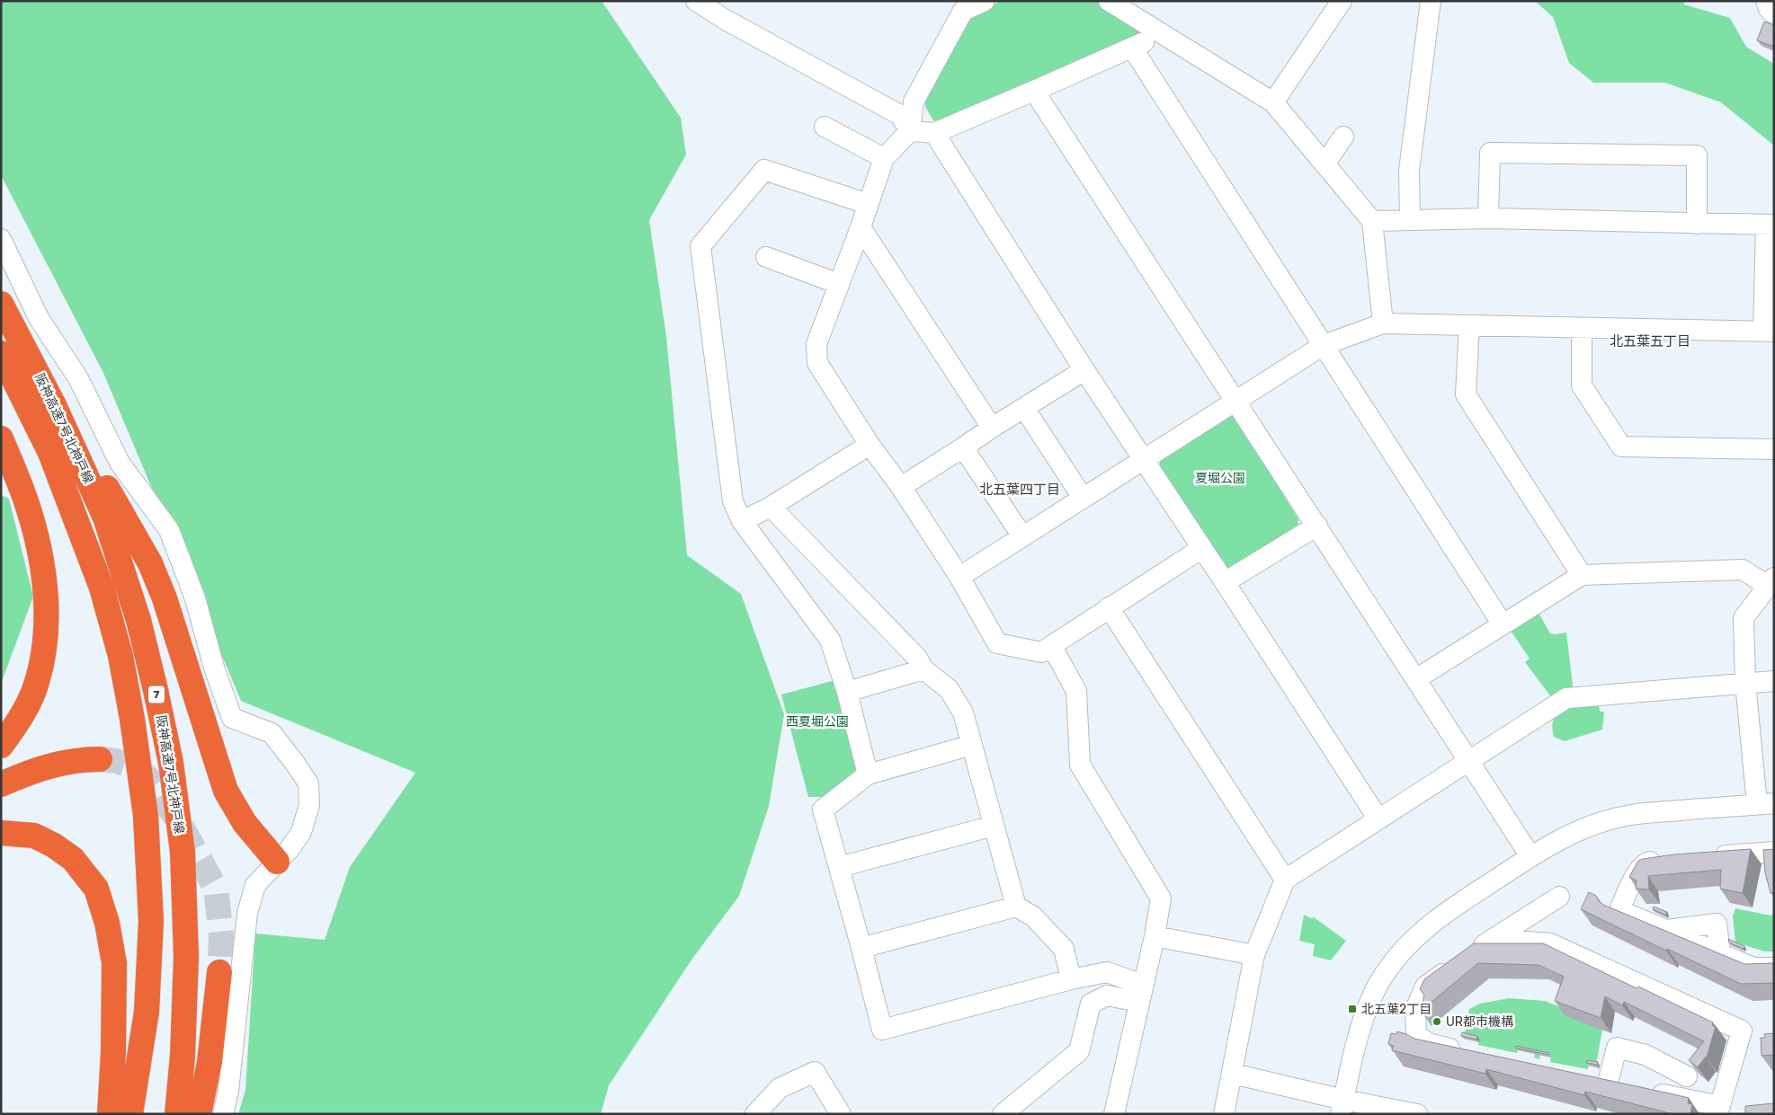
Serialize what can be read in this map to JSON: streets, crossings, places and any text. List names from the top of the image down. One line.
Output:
{"streets":{"highway":["阪神高速7号北神戸線","7"]},"districts":["北五葉五丁目","北五葉四丁目"],"parks":["夏堀公園","西夏堀公園"],"places":{"transit":["北五葉2丁目"],"other":["UR都市機構"]}}
